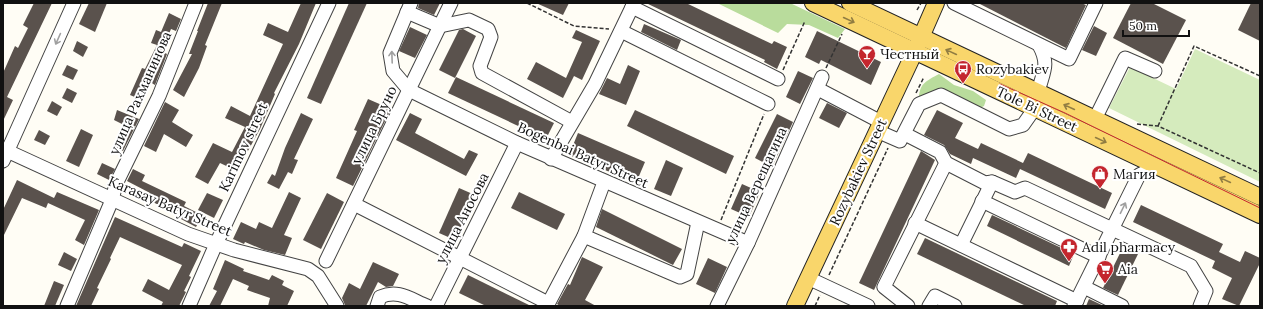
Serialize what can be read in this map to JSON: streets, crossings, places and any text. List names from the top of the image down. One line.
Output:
{"streets":{"main road":["Tole Bi Street","Rozybakiev Street"],"street":["улица Рахманинова","улица Бруно","Karimov street","Bogenbai Batyr Street","улица Верещагина","Karasay Batyr Street","улица Аносова"]},"crossings":[["улица Рахманинова","Karasay Batyr Street"],["Tole Bi Street","Rozybakiev Street"],["улица Бруно","Bogenbai Batyr Street"],["Karimov street","Karasay Batyr Street"],["Bogenbai Batyr Street","улица Верещагина"],["Bogenbai Batyr Street","улица Аносова"]],"places":{"bar":["Честный"],"bus stop":["Rozybakiev"],"shop":["Магия"],"pharmacy":["Adil pharmacy"],"supermarket":["Aia"]},"scale_bar":"50 m"}
